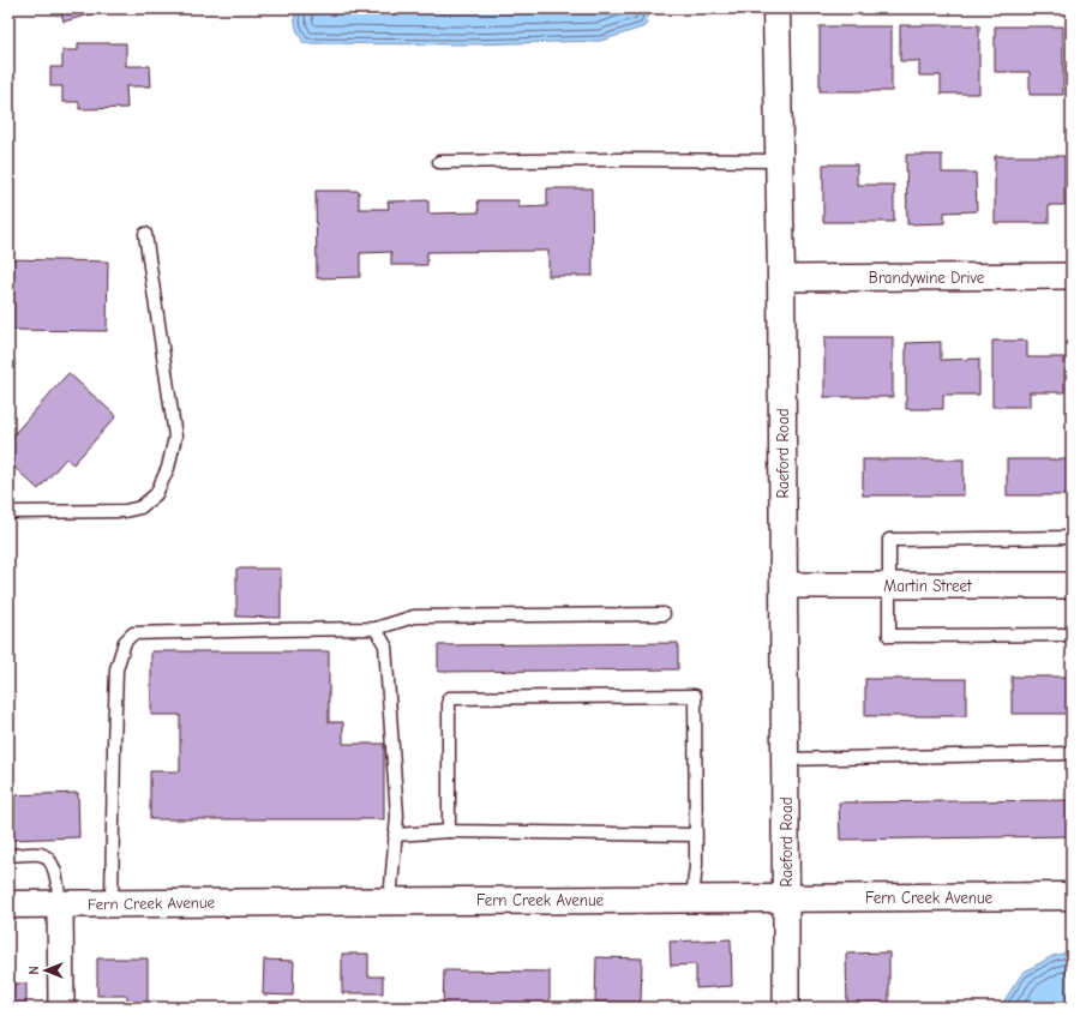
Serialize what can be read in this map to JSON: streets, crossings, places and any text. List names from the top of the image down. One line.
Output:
{"streets":{"street":["Brandywine Drive","Raeford Road","Martin Street","Fern Creek Avenue"]},"crossings":[["Brandywine Drive","Raeford Road"],["Raeford Road","Martin Street"],["Raeford Road","Fern Creek Avenue"]],"north":"left"}
